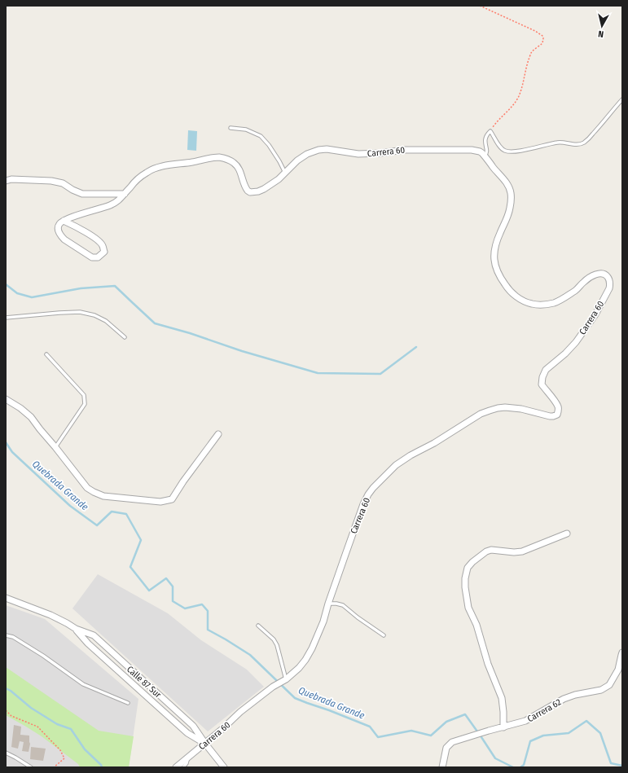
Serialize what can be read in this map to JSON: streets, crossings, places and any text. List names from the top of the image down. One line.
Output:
{"streets":{"street":["Carrera 60","Calle 87 Sur","Carrera 62"]},"crossings":[["Carrera 60","Calle 87 Sur"]],"water":["Quebrada Grande"],"north":"bottom"}
